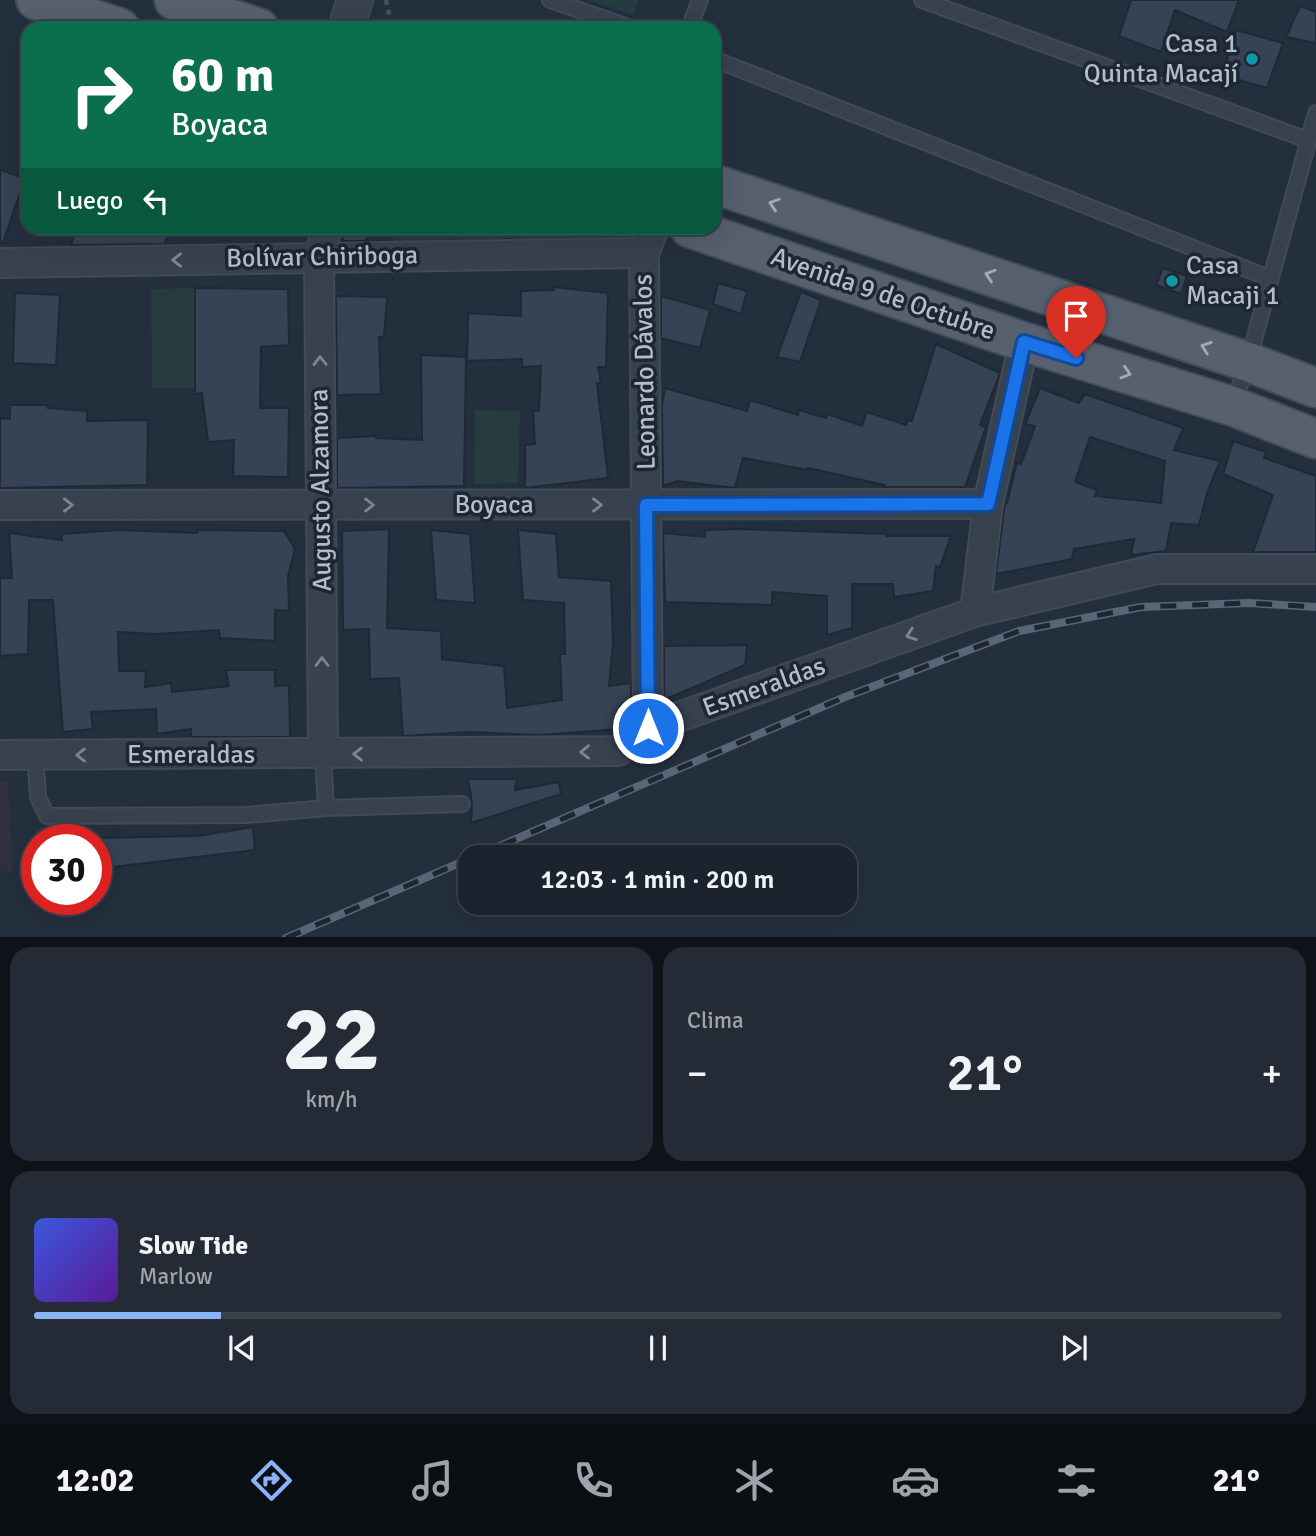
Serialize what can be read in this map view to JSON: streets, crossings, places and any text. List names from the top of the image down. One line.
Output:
{"streets":{"main road":["Avenida 9 de Octubre"],"street":["Bolívar Chiriboga","Leonardo Dávalos","Augusto Alzamora","Boyaca","Esmeraldas"]},"crossings":[["Bolívar Chiriboga","Leonardo Dávalos"],["Bolívar Chiriboga","Augusto Alzamora"],["Leonardo Dávalos","Boyaca"],["Leonardo Dávalos","Esmeraldas"],["Augusto Alzamora","Boyaca"],["Augusto Alzamora","Esmeraldas"]],"one_way":["Bolívar Chiriboga","Augusto Alzamora","Boyaca","Esmeraldas"],"places":["Casa 1 Quinta Macají","Casa Macaji 1"],"page":{"turn":["60 m","Boyaca"],"then":"Luego","limit":"30","trip":"12:03 · 1 min · 200 m","tile":[["22","km/h"],"Clima"],"heat":["−","21°","+"],"song":["Slow Tide","Marlow"],"tabs":["12:02","21°"]}}
